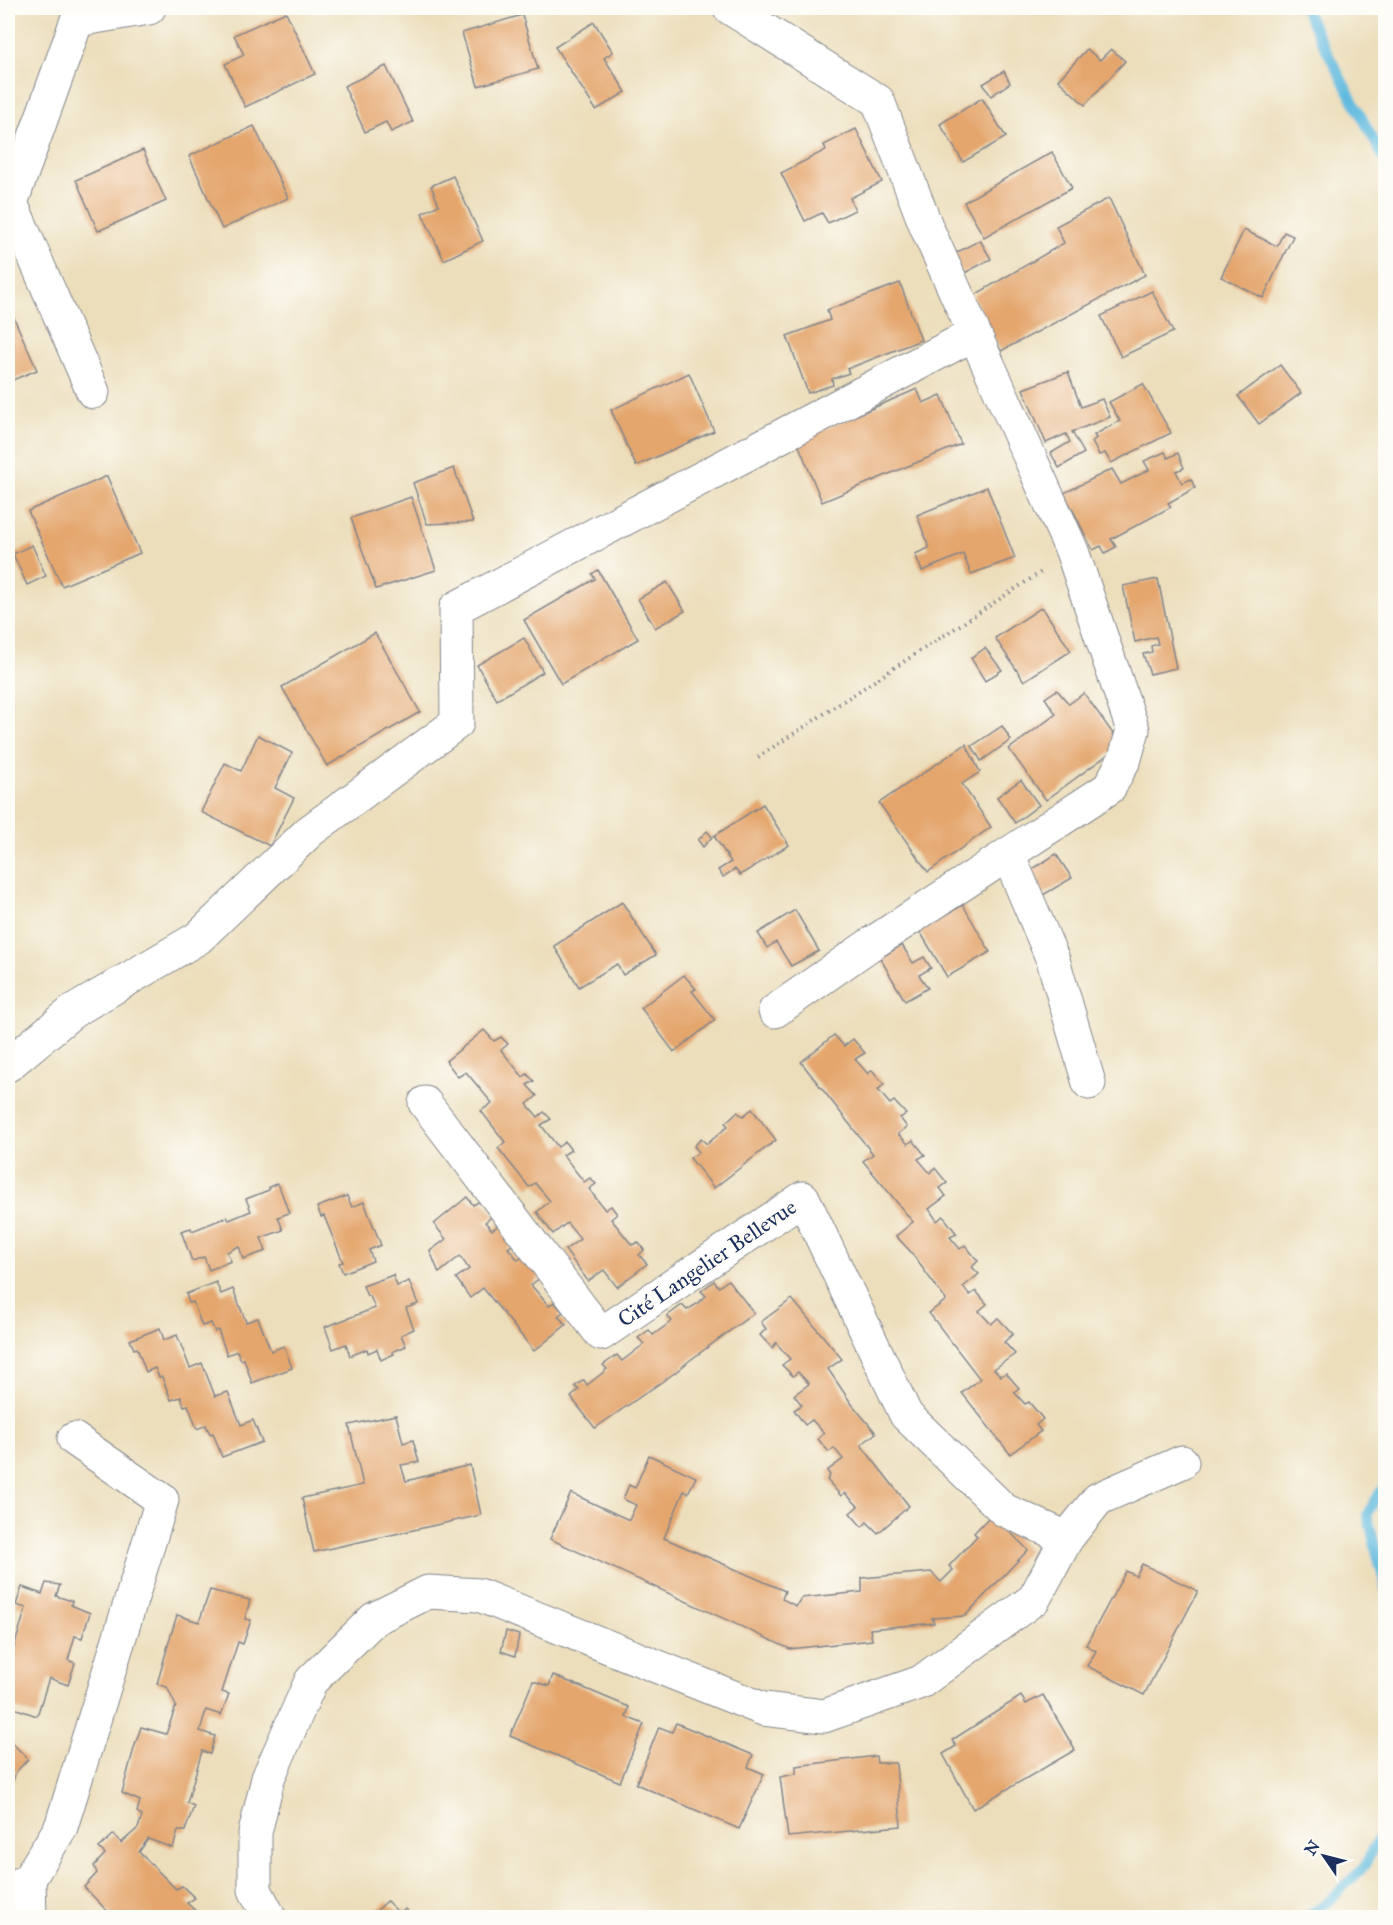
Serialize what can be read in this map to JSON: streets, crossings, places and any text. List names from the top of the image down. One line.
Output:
{"streets":{"street":["Cité Langelier Bellevue"]},"north":"top left"}
